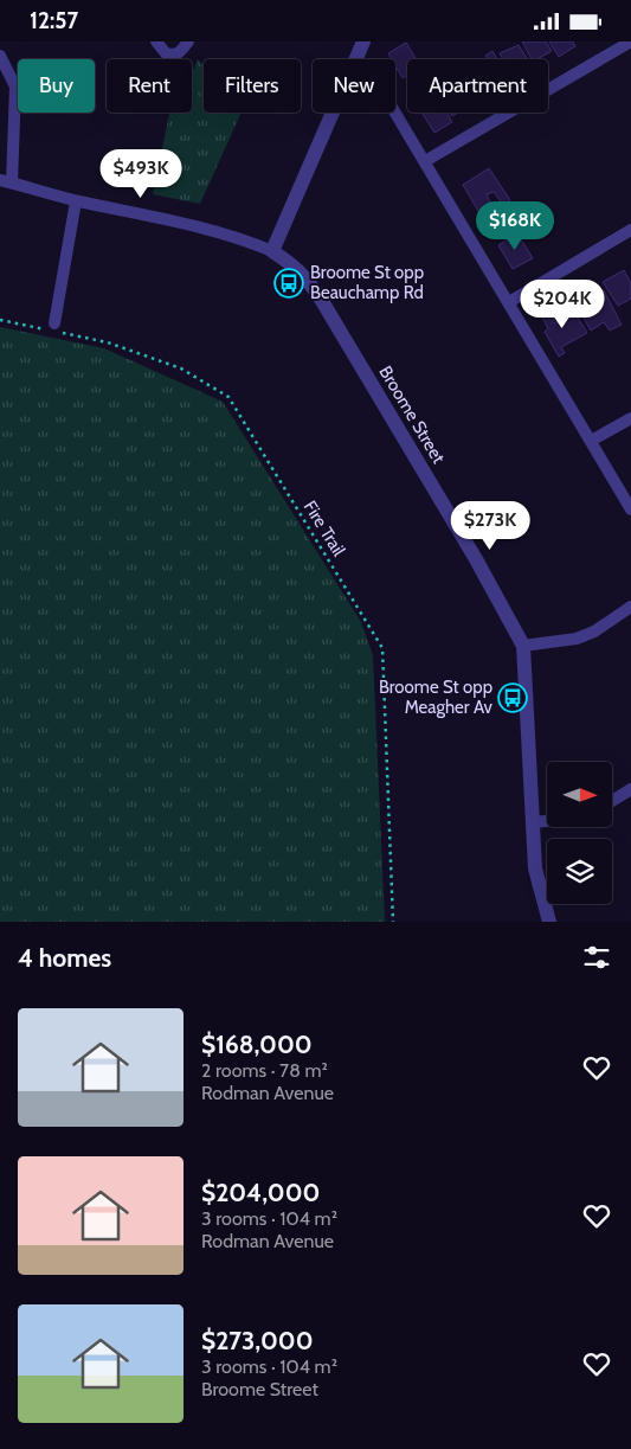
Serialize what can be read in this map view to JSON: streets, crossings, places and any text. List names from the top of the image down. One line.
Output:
{"streets":{"street":["Broome Street"],"path":["Fire Trail"]},"places":{"bus stop":["Broome St opp Beauchamp Rd","Broome St opp Meagher Av"]},"north":"right","page":{"status":"12:57","chip":["Buy","Rent","Filters","New","Apartment"],"price":["$493K","$168K","$204K","$273K"],"heading":"4 homes","list":[{"name":"$168,000","note":"2 rooms · 78 m² · Rodman Avenue"},{"name":"$204,000","note":"3 rooms · 104 m² · Rodman Avenue"},{"name":"$273,000","note":"3 rooms · 104 m² · Broome Street"}]}}
